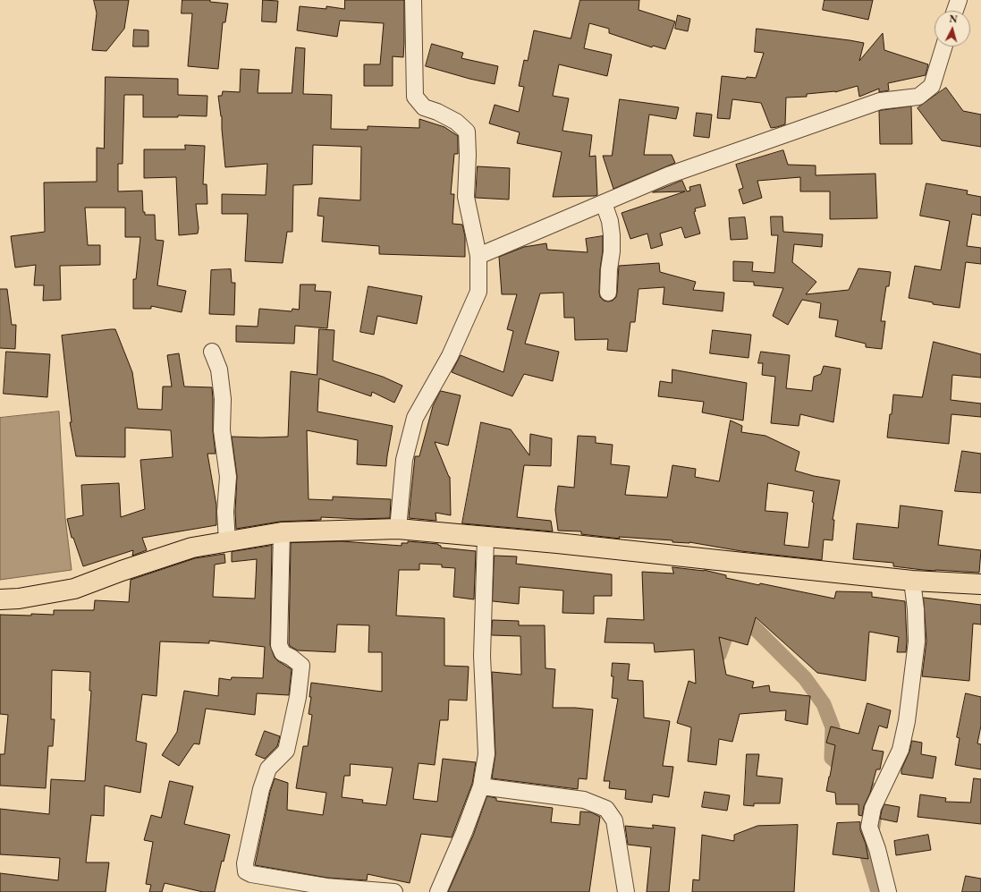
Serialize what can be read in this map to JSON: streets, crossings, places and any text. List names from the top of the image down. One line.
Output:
{"north":"top"}
